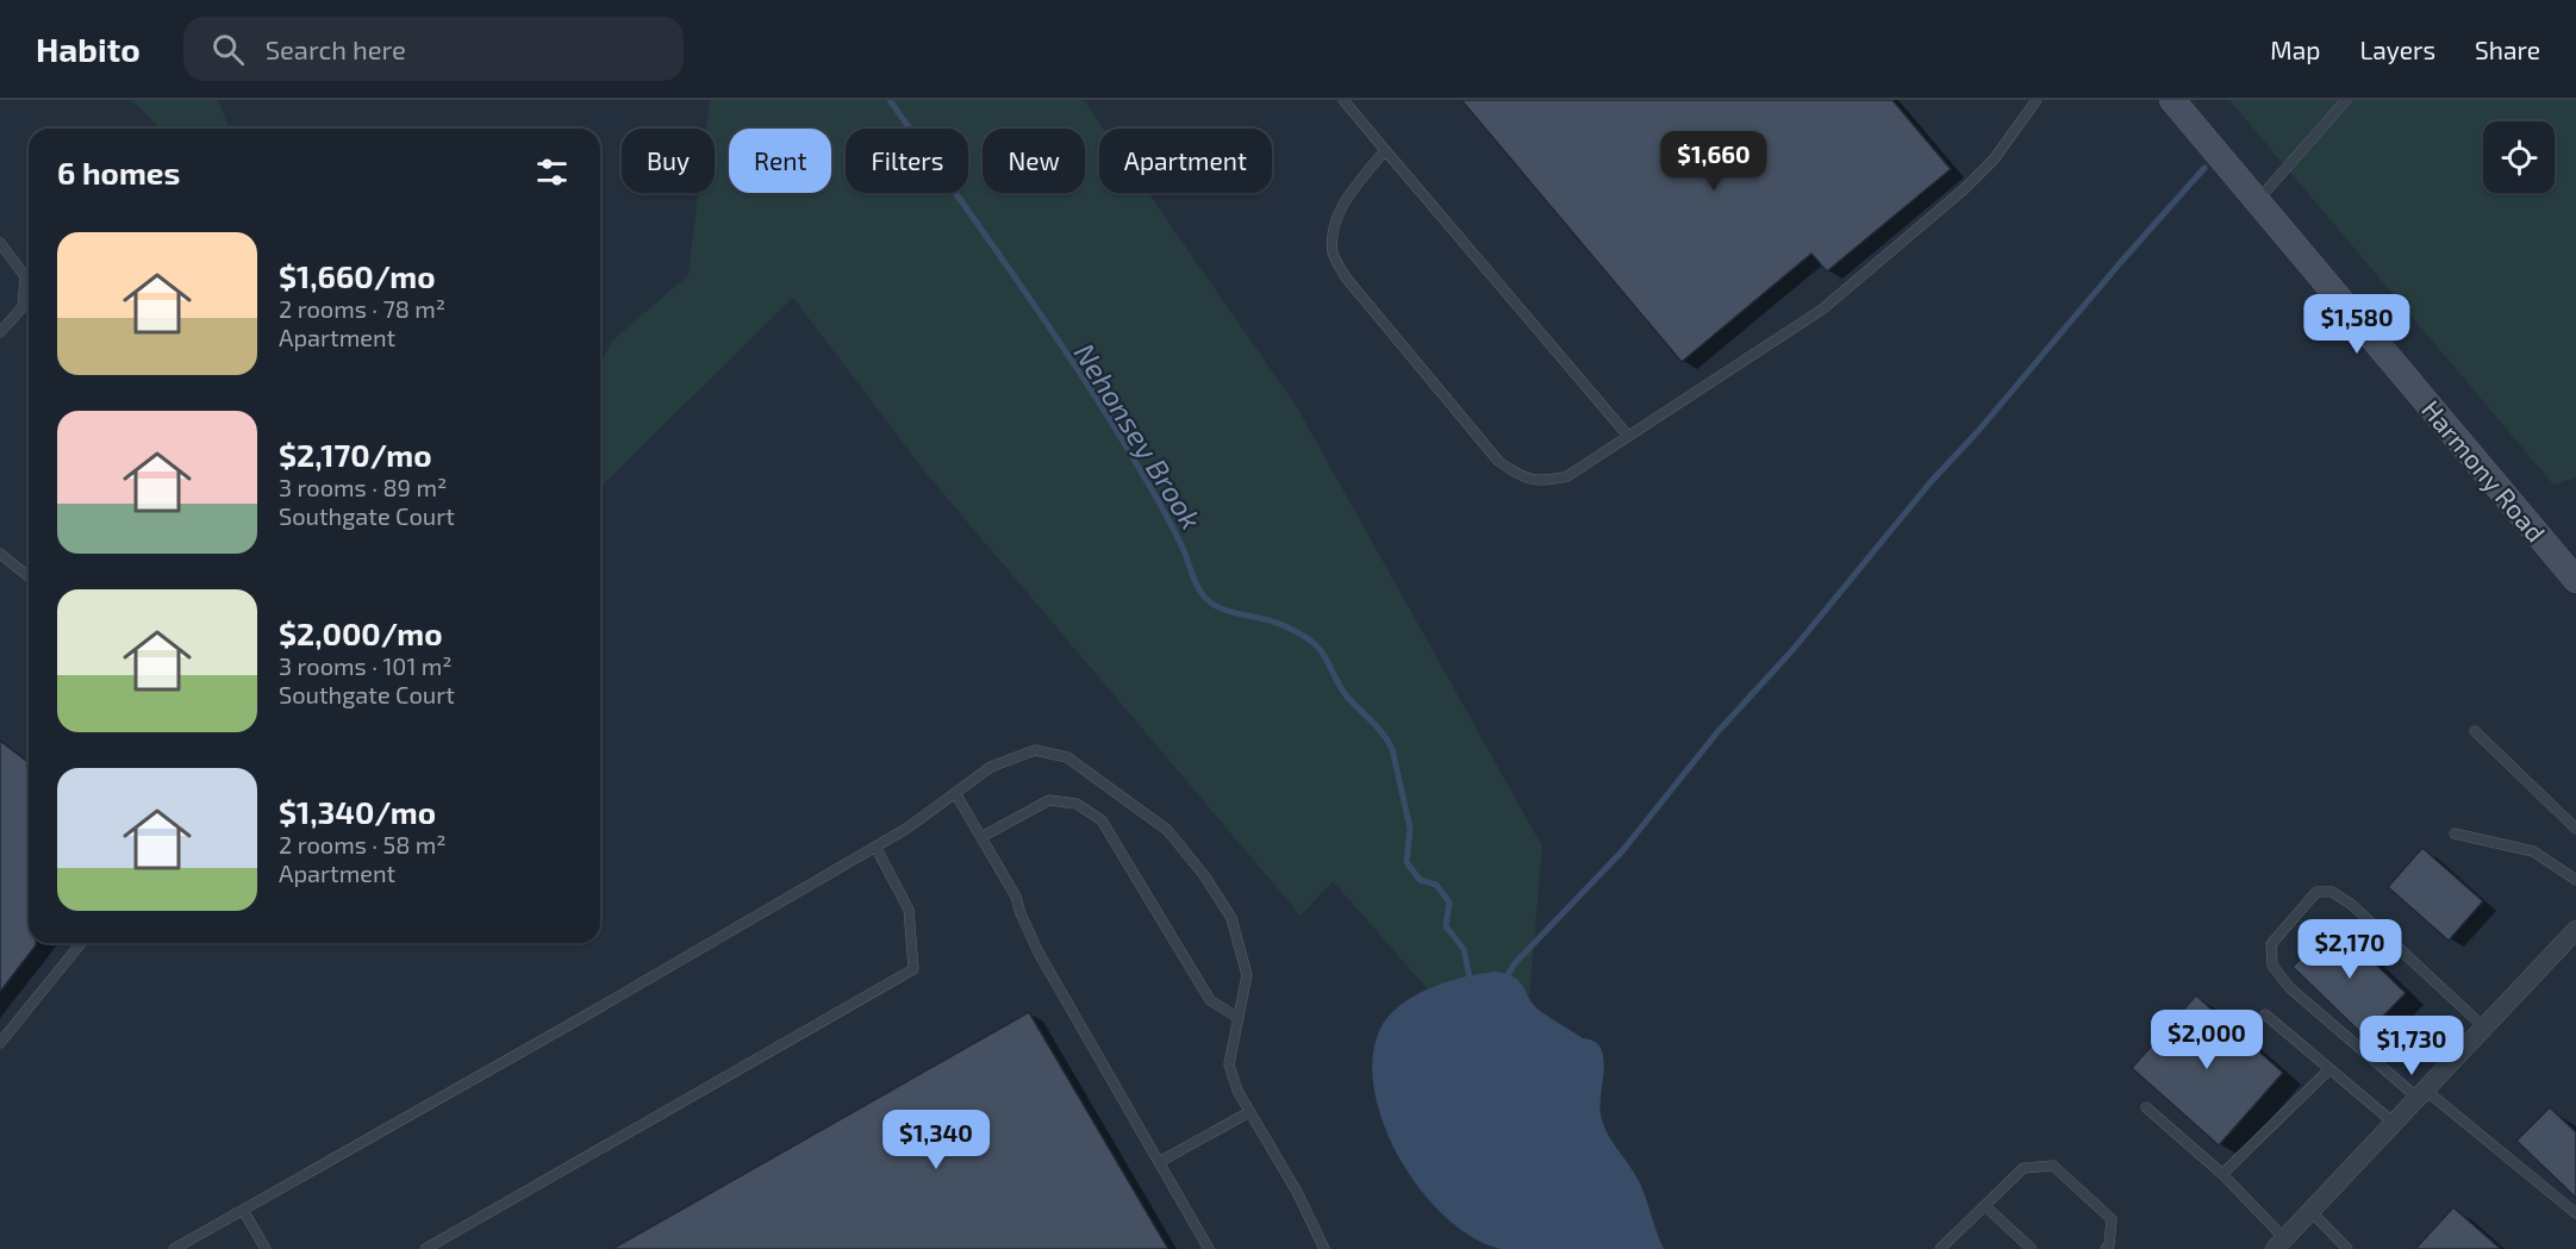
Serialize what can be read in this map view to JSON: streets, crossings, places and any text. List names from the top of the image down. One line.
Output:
{"streets":{"main road":["Harmony Road"]},"water":["Nehonsey Brook"],"page":{"header":"Habito","search":"Search here","nav":["Map","Layers","Share"],"chip":["Buy","Rent","Filters","New","Apartment"],"heading":"6 homes","price":["$1,660","$1,580","$2,170","$2,000","$1,730","$1,340"],"list":[{"name":"$1,660/mo","note":"2 rooms · 78 m² · Apartment"},{"name":"$2,170/mo","note":"3 rooms · 89 m² · Southgate Court"},{"name":"$2,000/mo","note":"3 rooms · 101 m² · Southgate Court"},{"name":"$1,340/mo","note":"2 rooms · 58 m² · Apartment"}]}}
